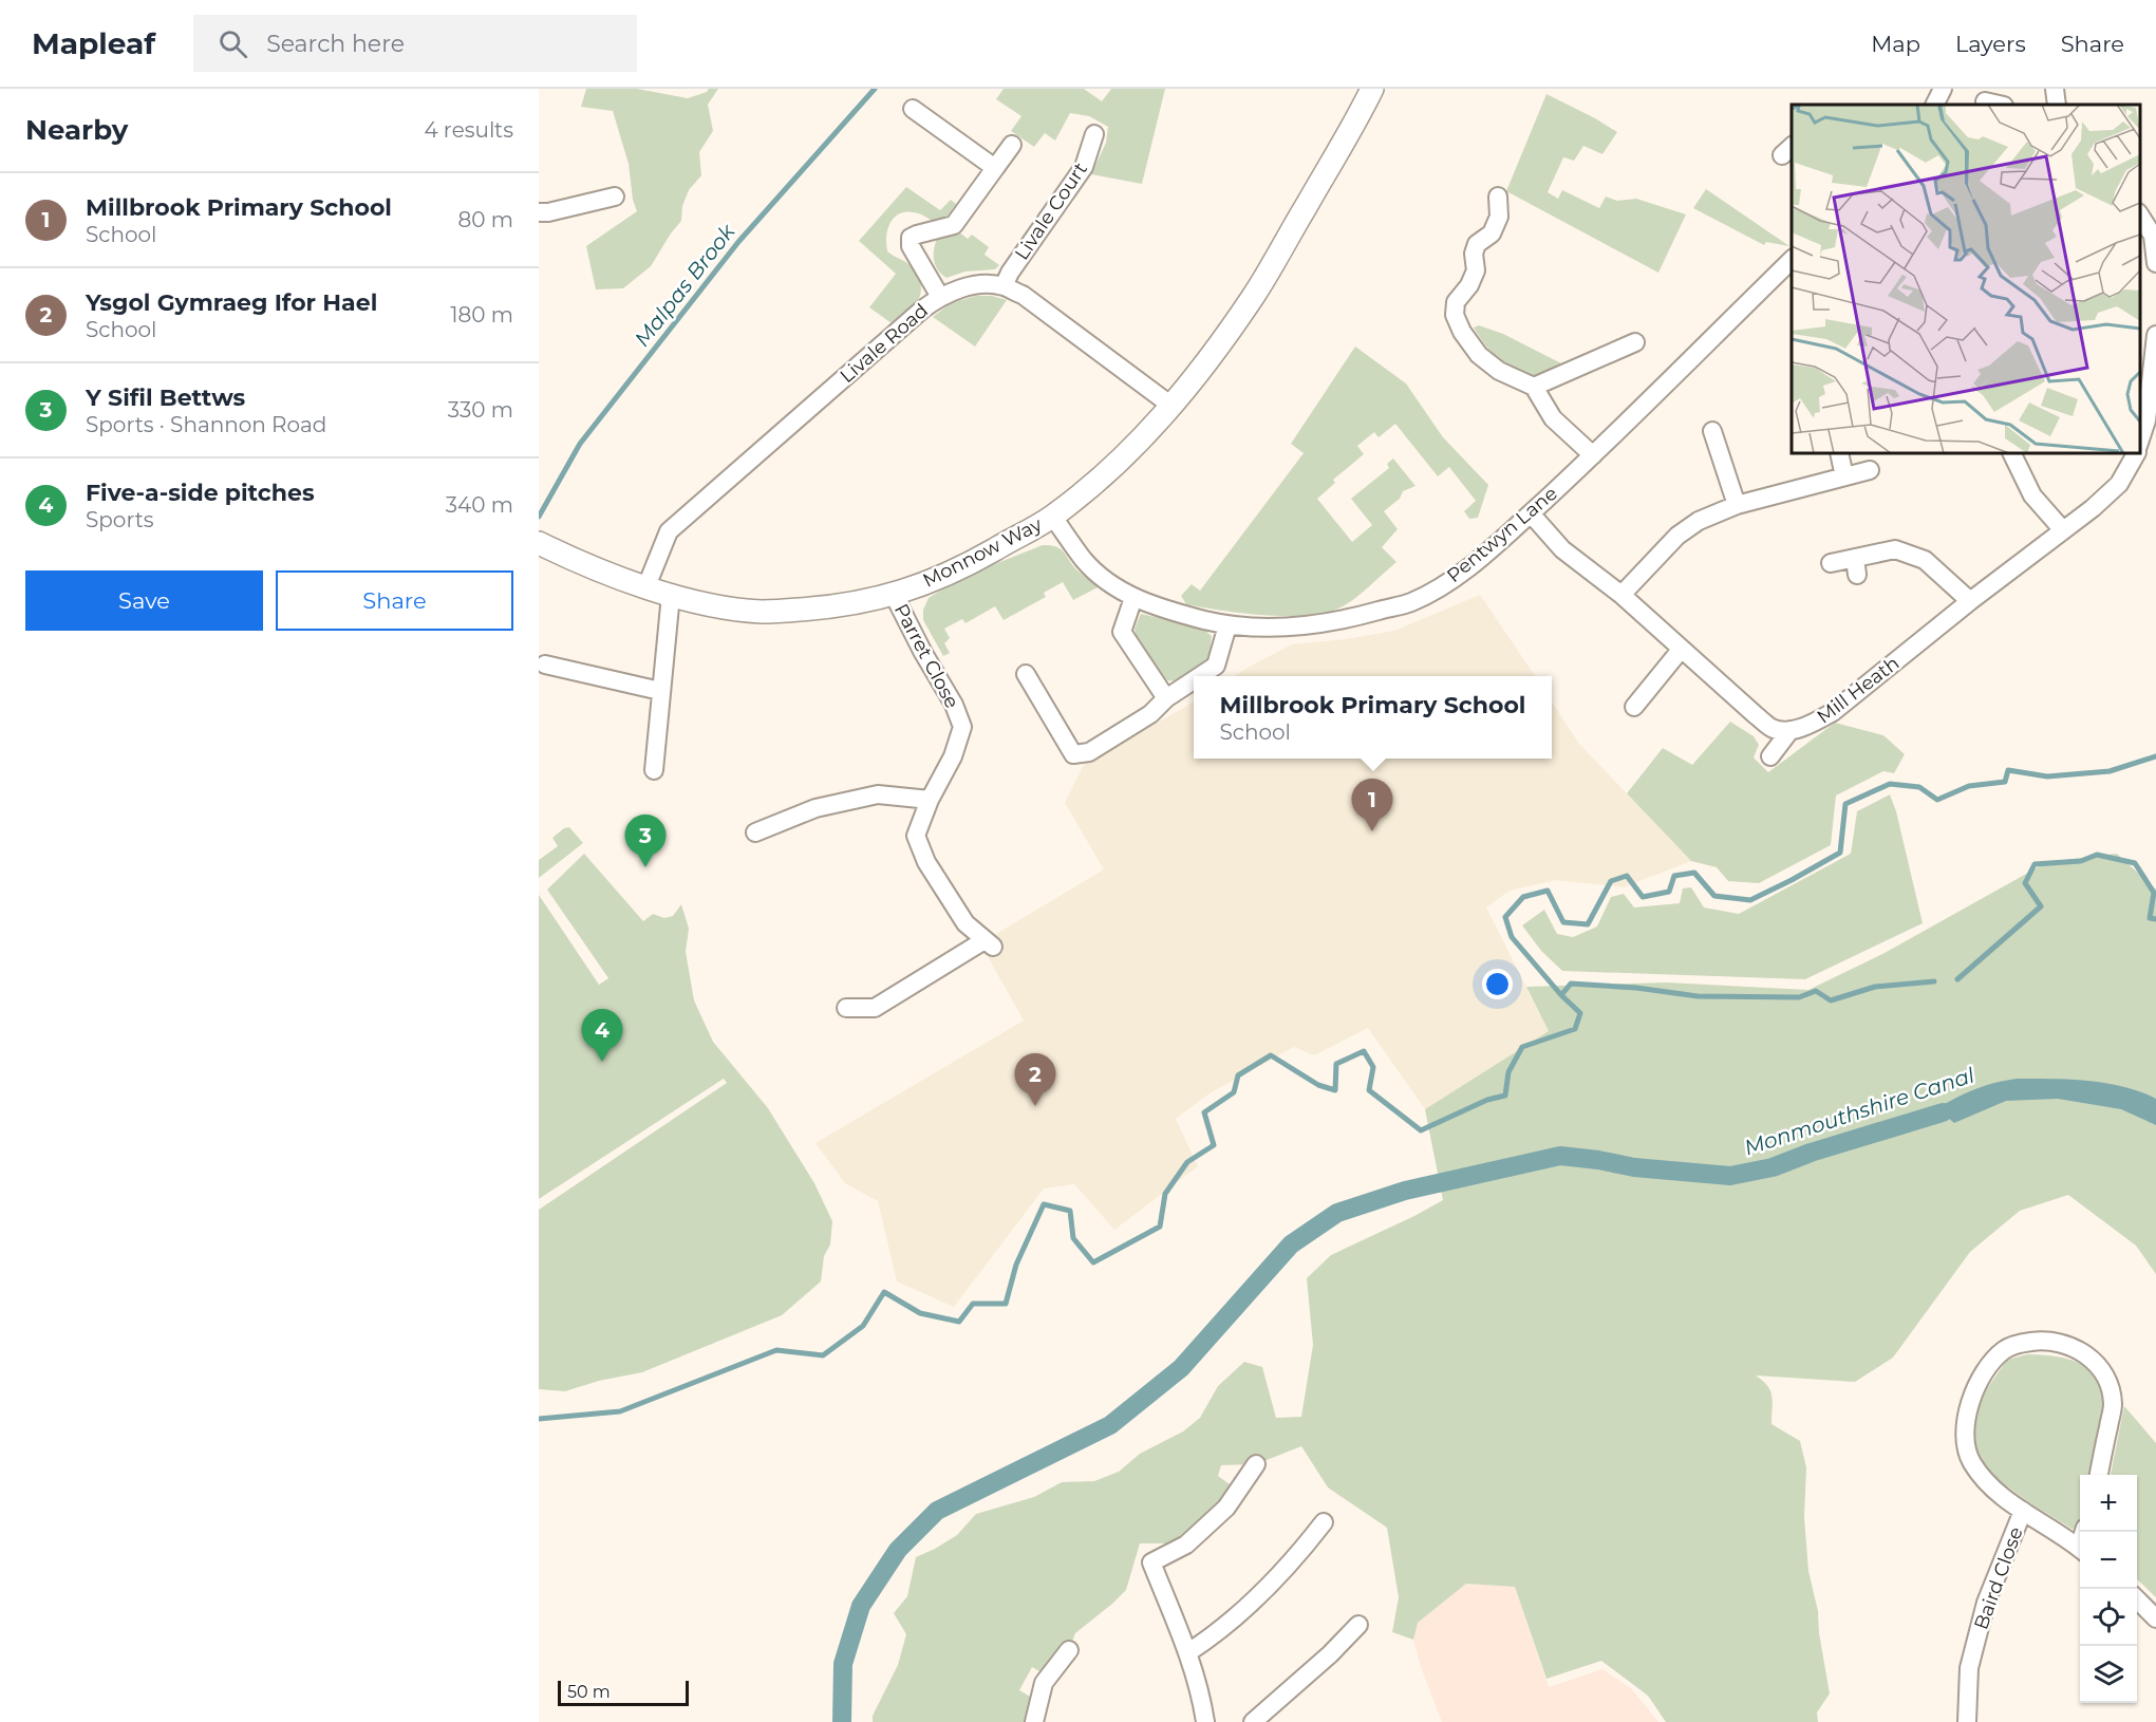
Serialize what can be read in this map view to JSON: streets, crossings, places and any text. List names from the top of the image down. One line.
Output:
{"streets":{"street":["Livale Court","Livale Road","Pentwyn Lane","Monnow Way","Parret Close","Mill Heath","Baird Close"]},"crossings":[["Livale Court","Livale Road"],["Livale Road","Monnow Way"],["Pentwyn Lane","Monnow Way"],["Monnow Way","Parret Close"]],"water":["Malpas Brook","Monmouthshire Canal"],"scale_bar":"50 m","page":{"header":"Mapleaf","search":"Search here","nav":["Map","Layers","Share"],"heading":["Nearby","4 results"],"list":[{"mark":"1","name":"Millbrook Primary School","note":"School","value":"80 m"},{"mark":"2","name":"Ysgol Gymraeg Ifor Hael","note":"School","value":"180 m"},{"mark":"3","name":"Y Sifil Bettws","note":"Sports · Shannon Road","value":"330 m"},{"mark":"4","name":"Five-a-side pitches","note":"Sports","value":"340 m"}],"buttons":["Save","Share"],"popup":["Millbrook Primary School","School"],"pins":["1","3","4","2"],"map_buttons":["+","−"],"scale":"50 m"}}
